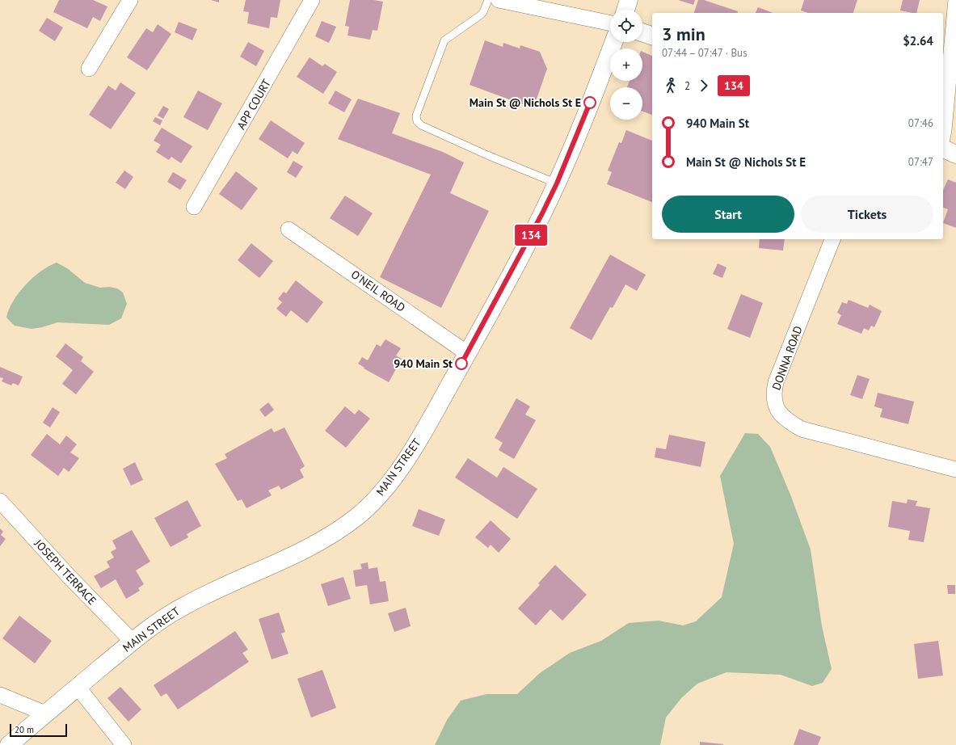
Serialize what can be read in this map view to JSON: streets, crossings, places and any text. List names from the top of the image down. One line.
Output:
{"streets":{"main road":["MAIN STREET"],"street":["APP COURT","O'NEIL ROAD","DONNA ROAD","JOSEPH TERRACE"]},"crossings":[["O'NEIL ROAD","MAIN STREET"],["MAIN STREET","JOSEPH TERRACE"]],"places":["Main St @ Nichols St E","940 Main St"],"lines":["bus line 134"],"scale_bar":"20 m","page":{"on_map":"134","map_buttons":["+","−"],"heading":["3 min","07:44 – 07:47 · Bus","$2.64"],"legs":["2","134"],"list":[{"name":"940 Main St","value":"07:46"},{"name":"Main St @ Nichols St E","value":"07:47"}],"buttons":["Start","Tickets"],"scale":"20 m"}}
